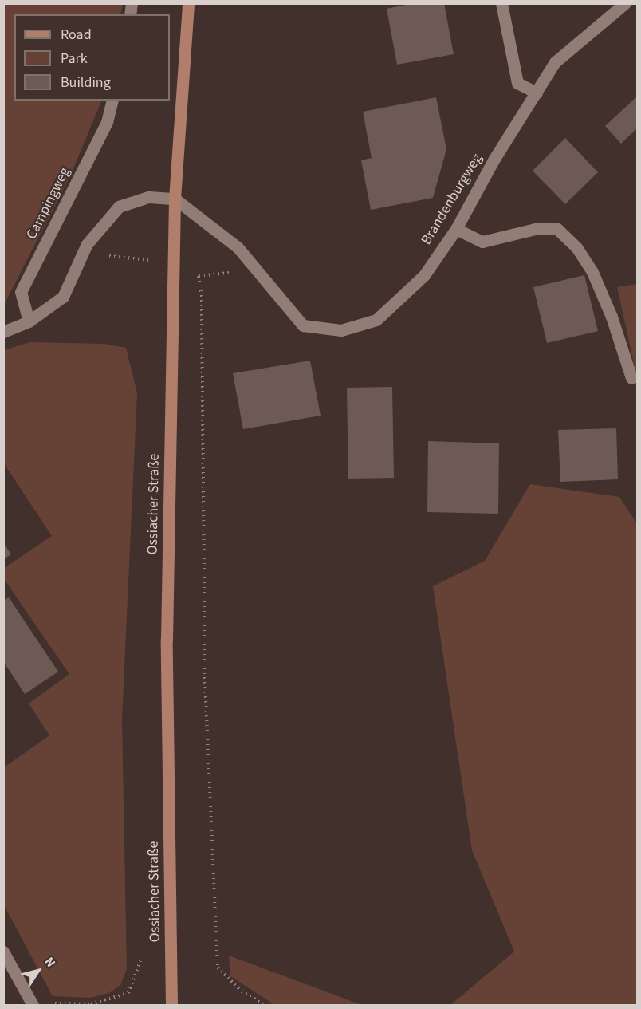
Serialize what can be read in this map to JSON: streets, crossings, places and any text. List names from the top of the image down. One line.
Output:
{"streets":{"main road":["Ossiacher Straße"],"street":["Brandenburgweg","Campingweg"]},"crossings":[["Brandenburgweg","Ossiacher Straße"]],"legend":["Road","Park","Building"],"north":"top right"}
